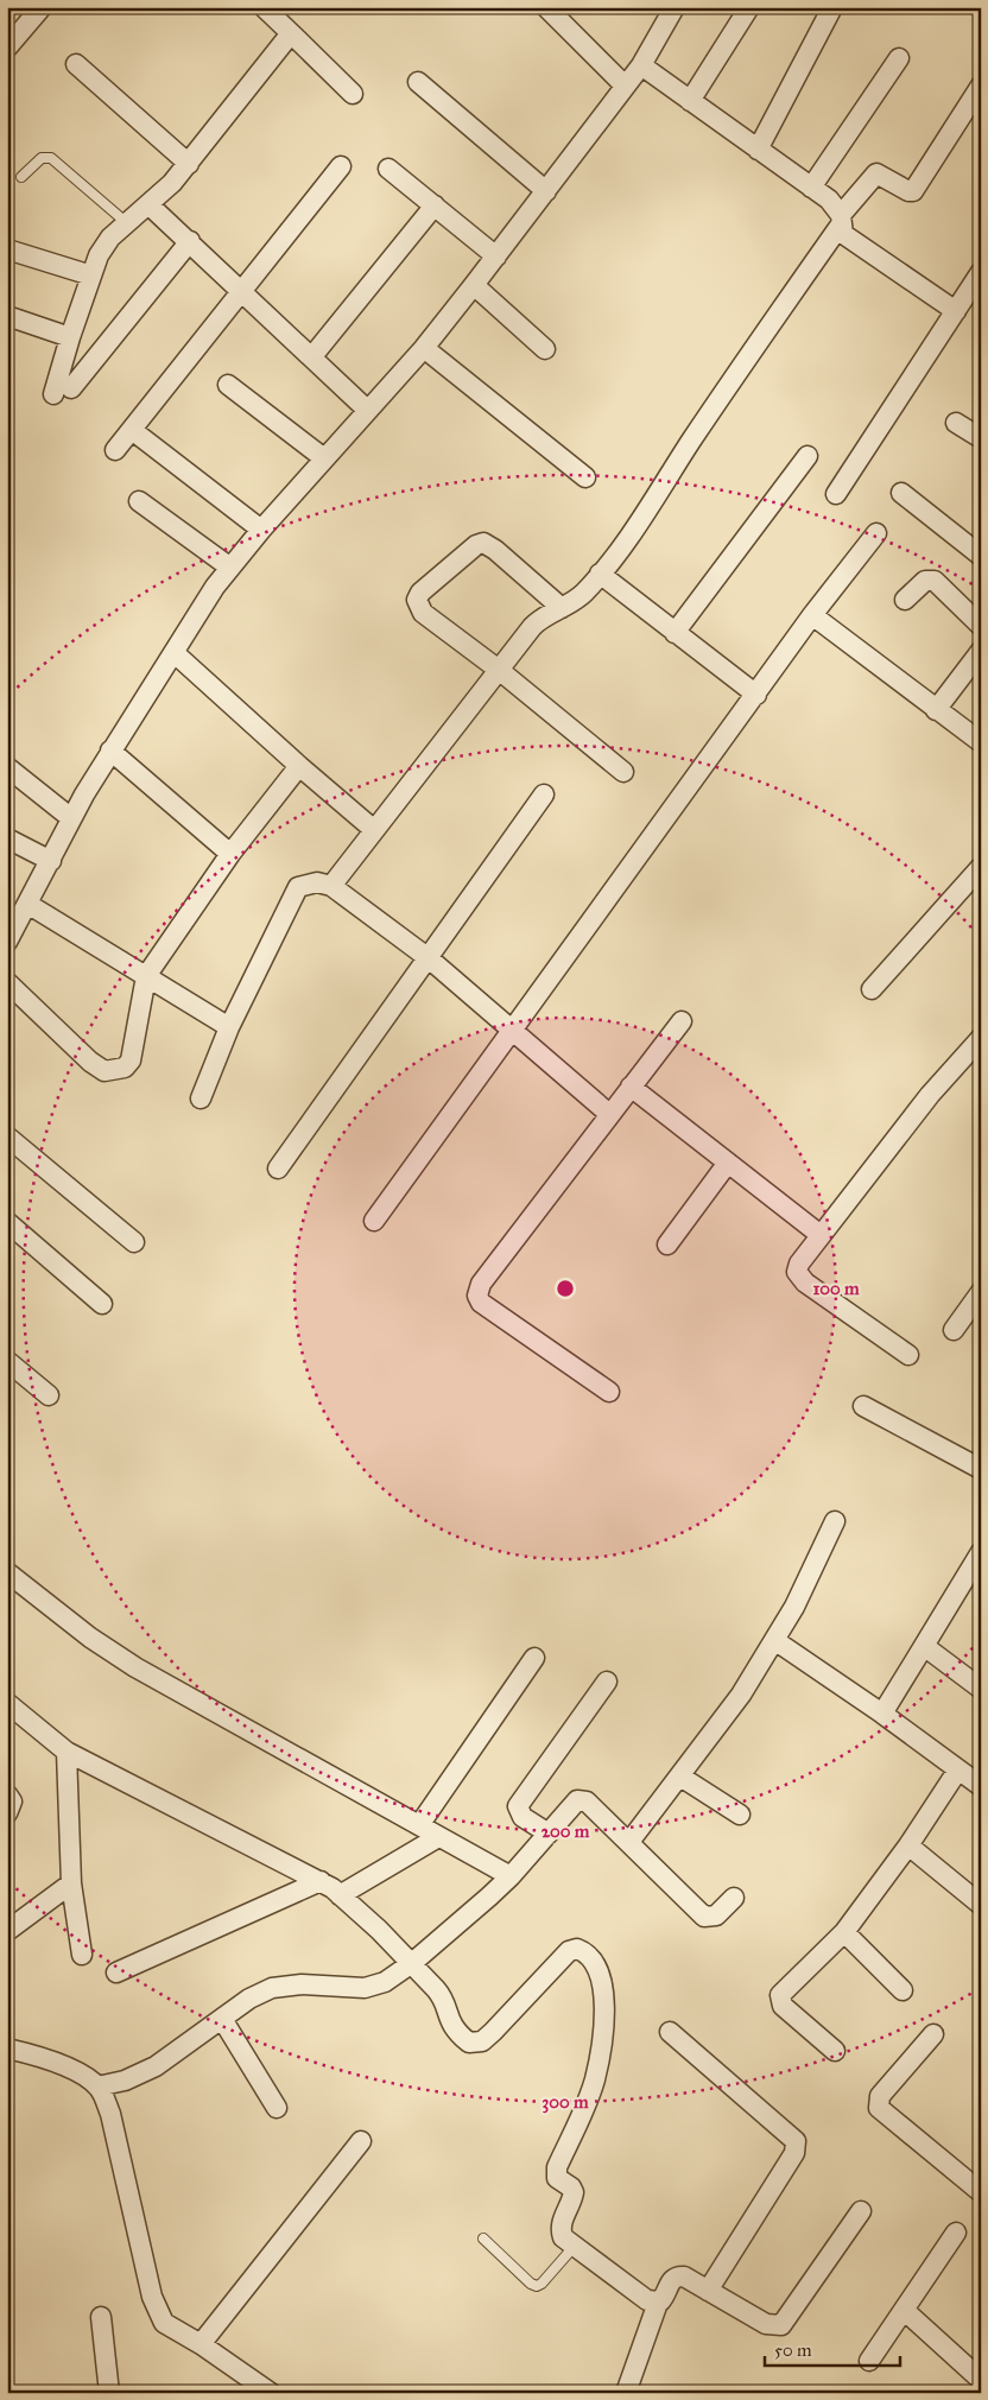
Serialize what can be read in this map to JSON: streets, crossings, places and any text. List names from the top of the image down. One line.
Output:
{"scale_bar":"50 m","rings":["100 m","200 m","300 m"]}
